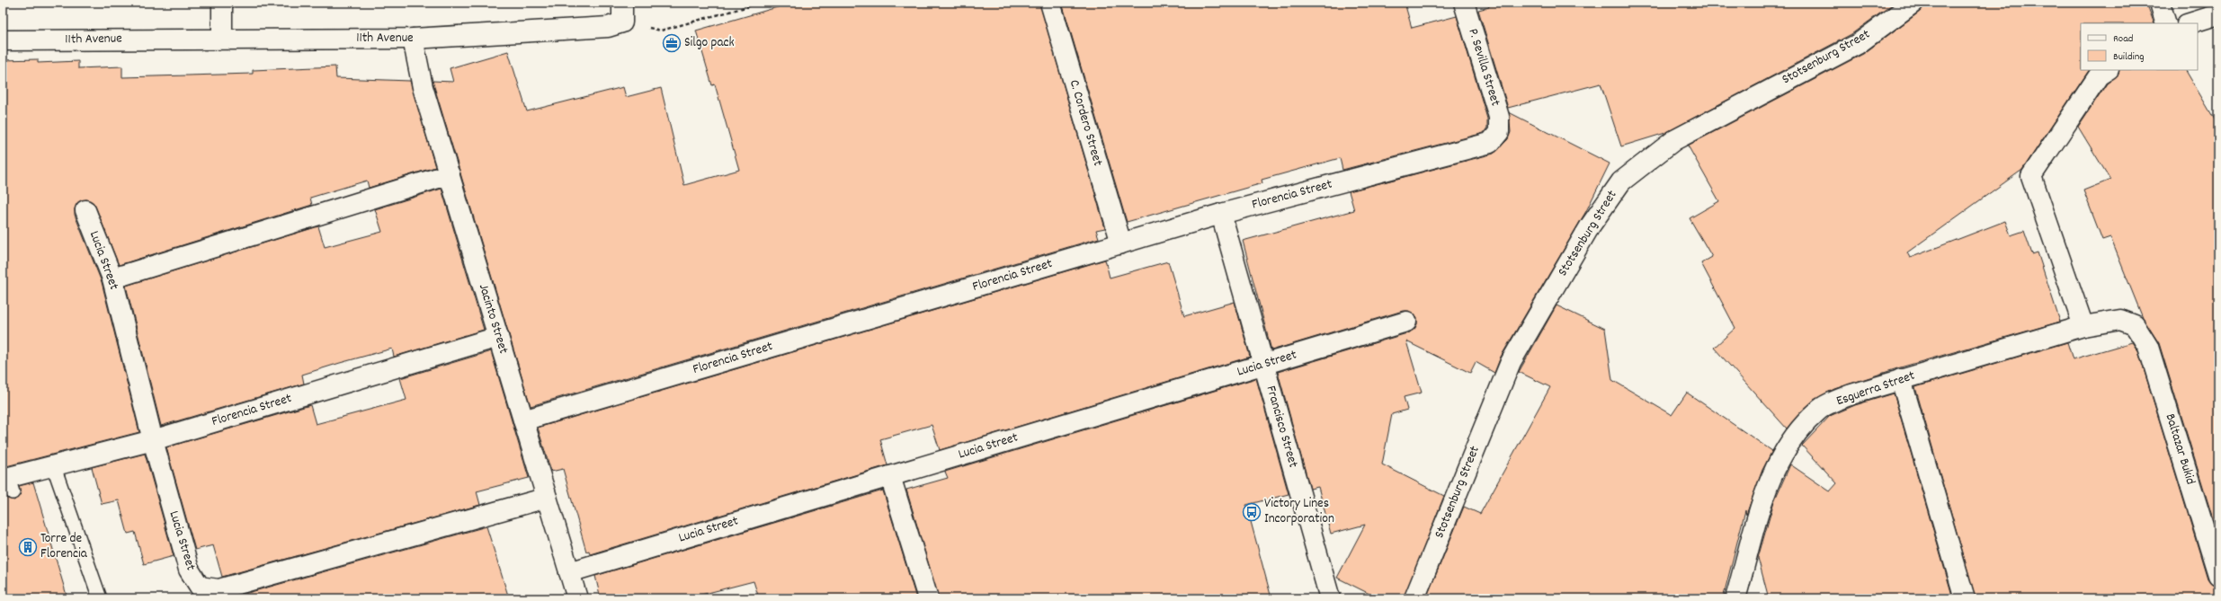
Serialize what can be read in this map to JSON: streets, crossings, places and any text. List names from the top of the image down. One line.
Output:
{"streets":{"street":["11th Avenue","Stotsenburg Street","P. Sevilla Street","C. Cordero Street","Florencia Street","Lucia Street","Jacinto Street","Esguerra Street","Francisco Street","Baltazar Bukid"]},"crossings":[["11th Avenue","Jacinto Street"],["P. Sevilla Street","Florencia Street"],["C. Cordero Street","Florencia Street"],["Florencia Street","Lucia Street"],["Florencia Street","Jacinto Street"],["Florencia Street","Francisco Street"],["Lucia Street","Jacinto Street"],["Lucia Street","Francisco Street"],["Esguerra Street","Baltazar Bukid"]],"places":{"office":["Silgo pack"],"bus stop":["Victory Lines Incorporation"],"building":["Torre de Florencia"]},"legend":["Road","Building"]}
